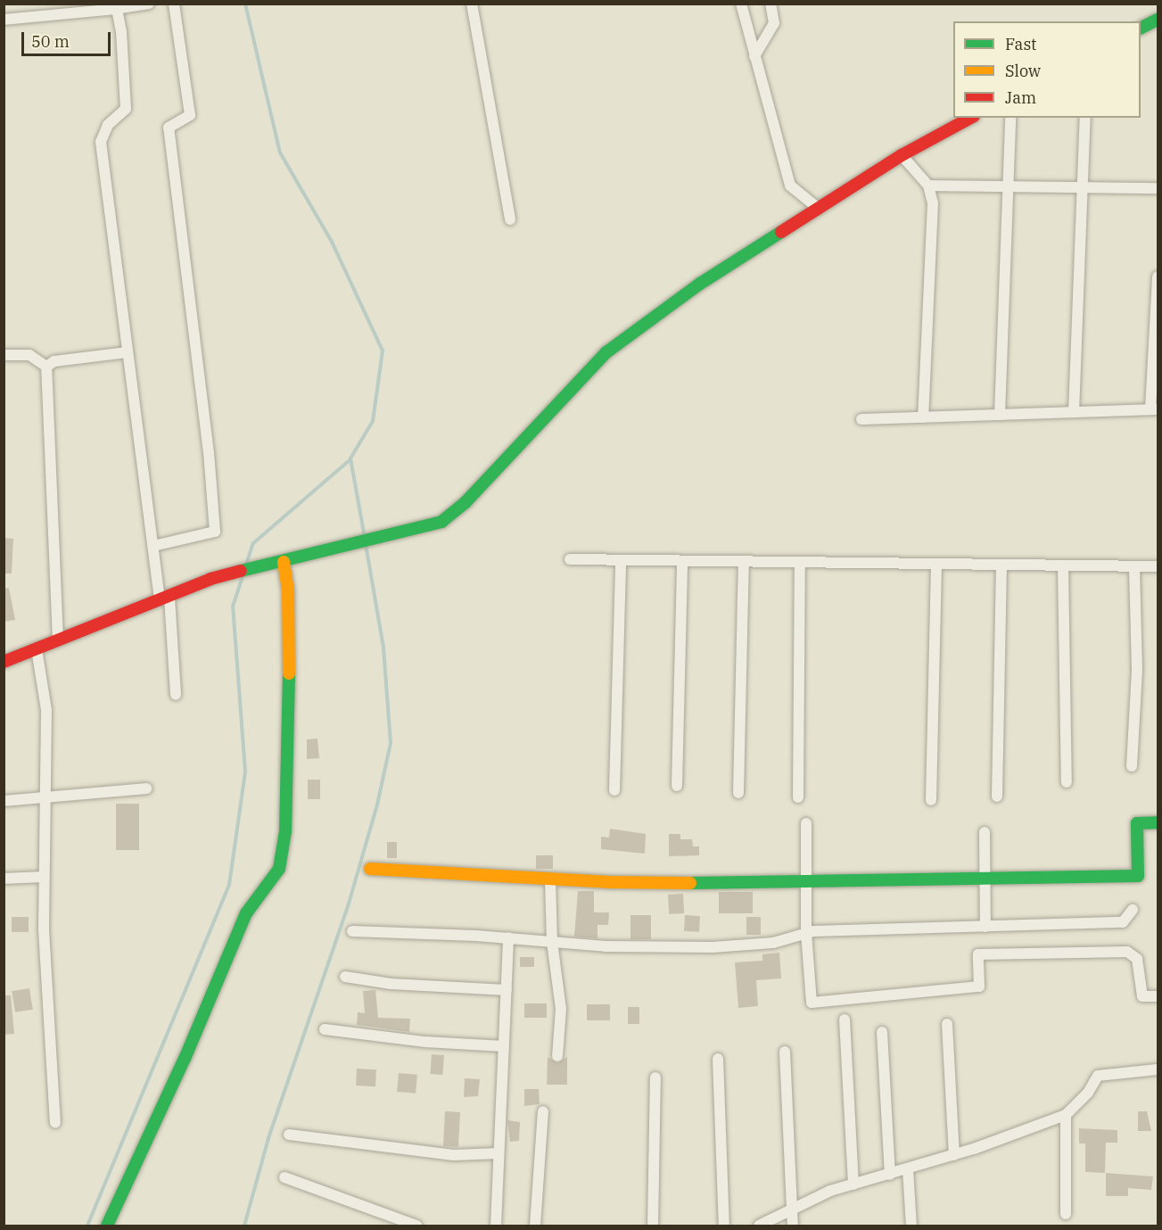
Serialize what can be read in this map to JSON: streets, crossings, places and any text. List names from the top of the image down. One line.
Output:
{"legend":["Fast","Slow","Jam"],"scale_bar":"50 m"}
